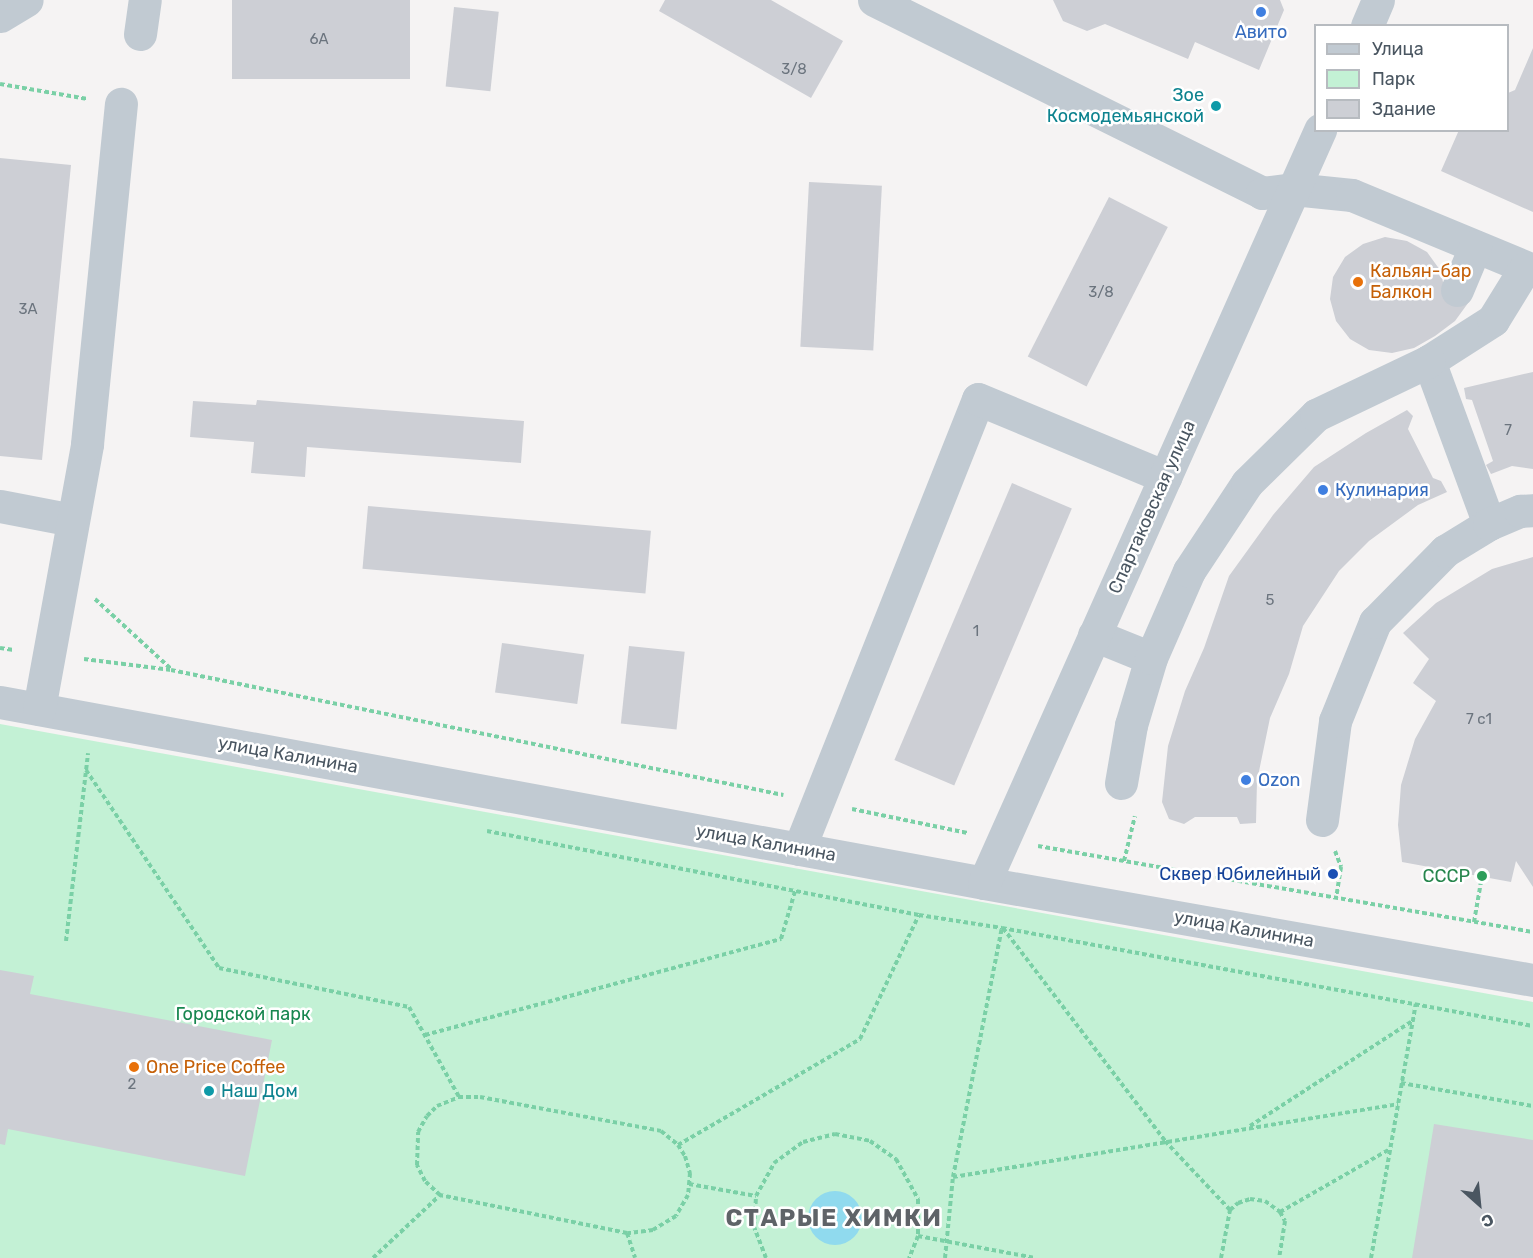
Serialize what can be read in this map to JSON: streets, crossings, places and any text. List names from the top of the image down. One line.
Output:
{"streets":{"street":["Спартаковская улица","улица Калинина"]},"crossings":[["Спартаковская улица","улица Калинина"]],"districts":["СТАРЫЕ ХИМКИ"],"parks":["Городской парк"],"places":["Авито","Зое Космодемьянской","Кальян-бар Балкон","Кулинария","Ozon","Сквер Юбилейный","СССР","One Price Coffee","Наш Дом"],"house_numbers":["6А","3/8","3/8","3А","7","5","1","7 с1","2"],"legend":["Улица","Парк","Здание"],"north":"bottom right"}
